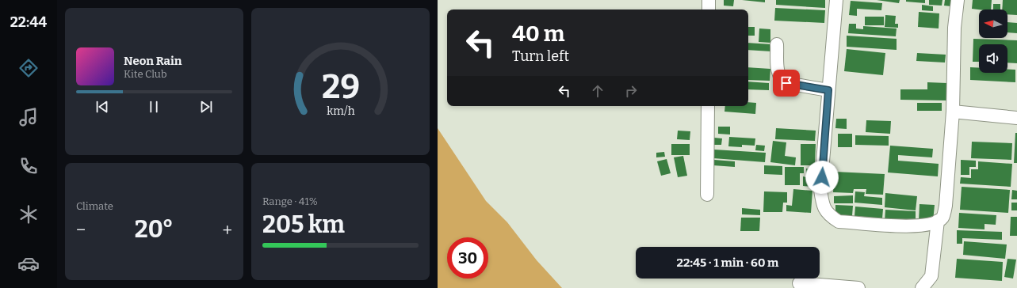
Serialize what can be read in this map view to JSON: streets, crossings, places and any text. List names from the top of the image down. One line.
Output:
{"north":"left","page":{"tabs":"22:44","turn":["40 m","Turn left"],"song":["Neon Rain","Kite Club"],"tile":["Climate",["Range · 41%","205 km"]],"heat":["−","20°","+"],"limit":"30","trip":"22:45 · 1 min · 60 m","gauge":["29","km/h"]}}
